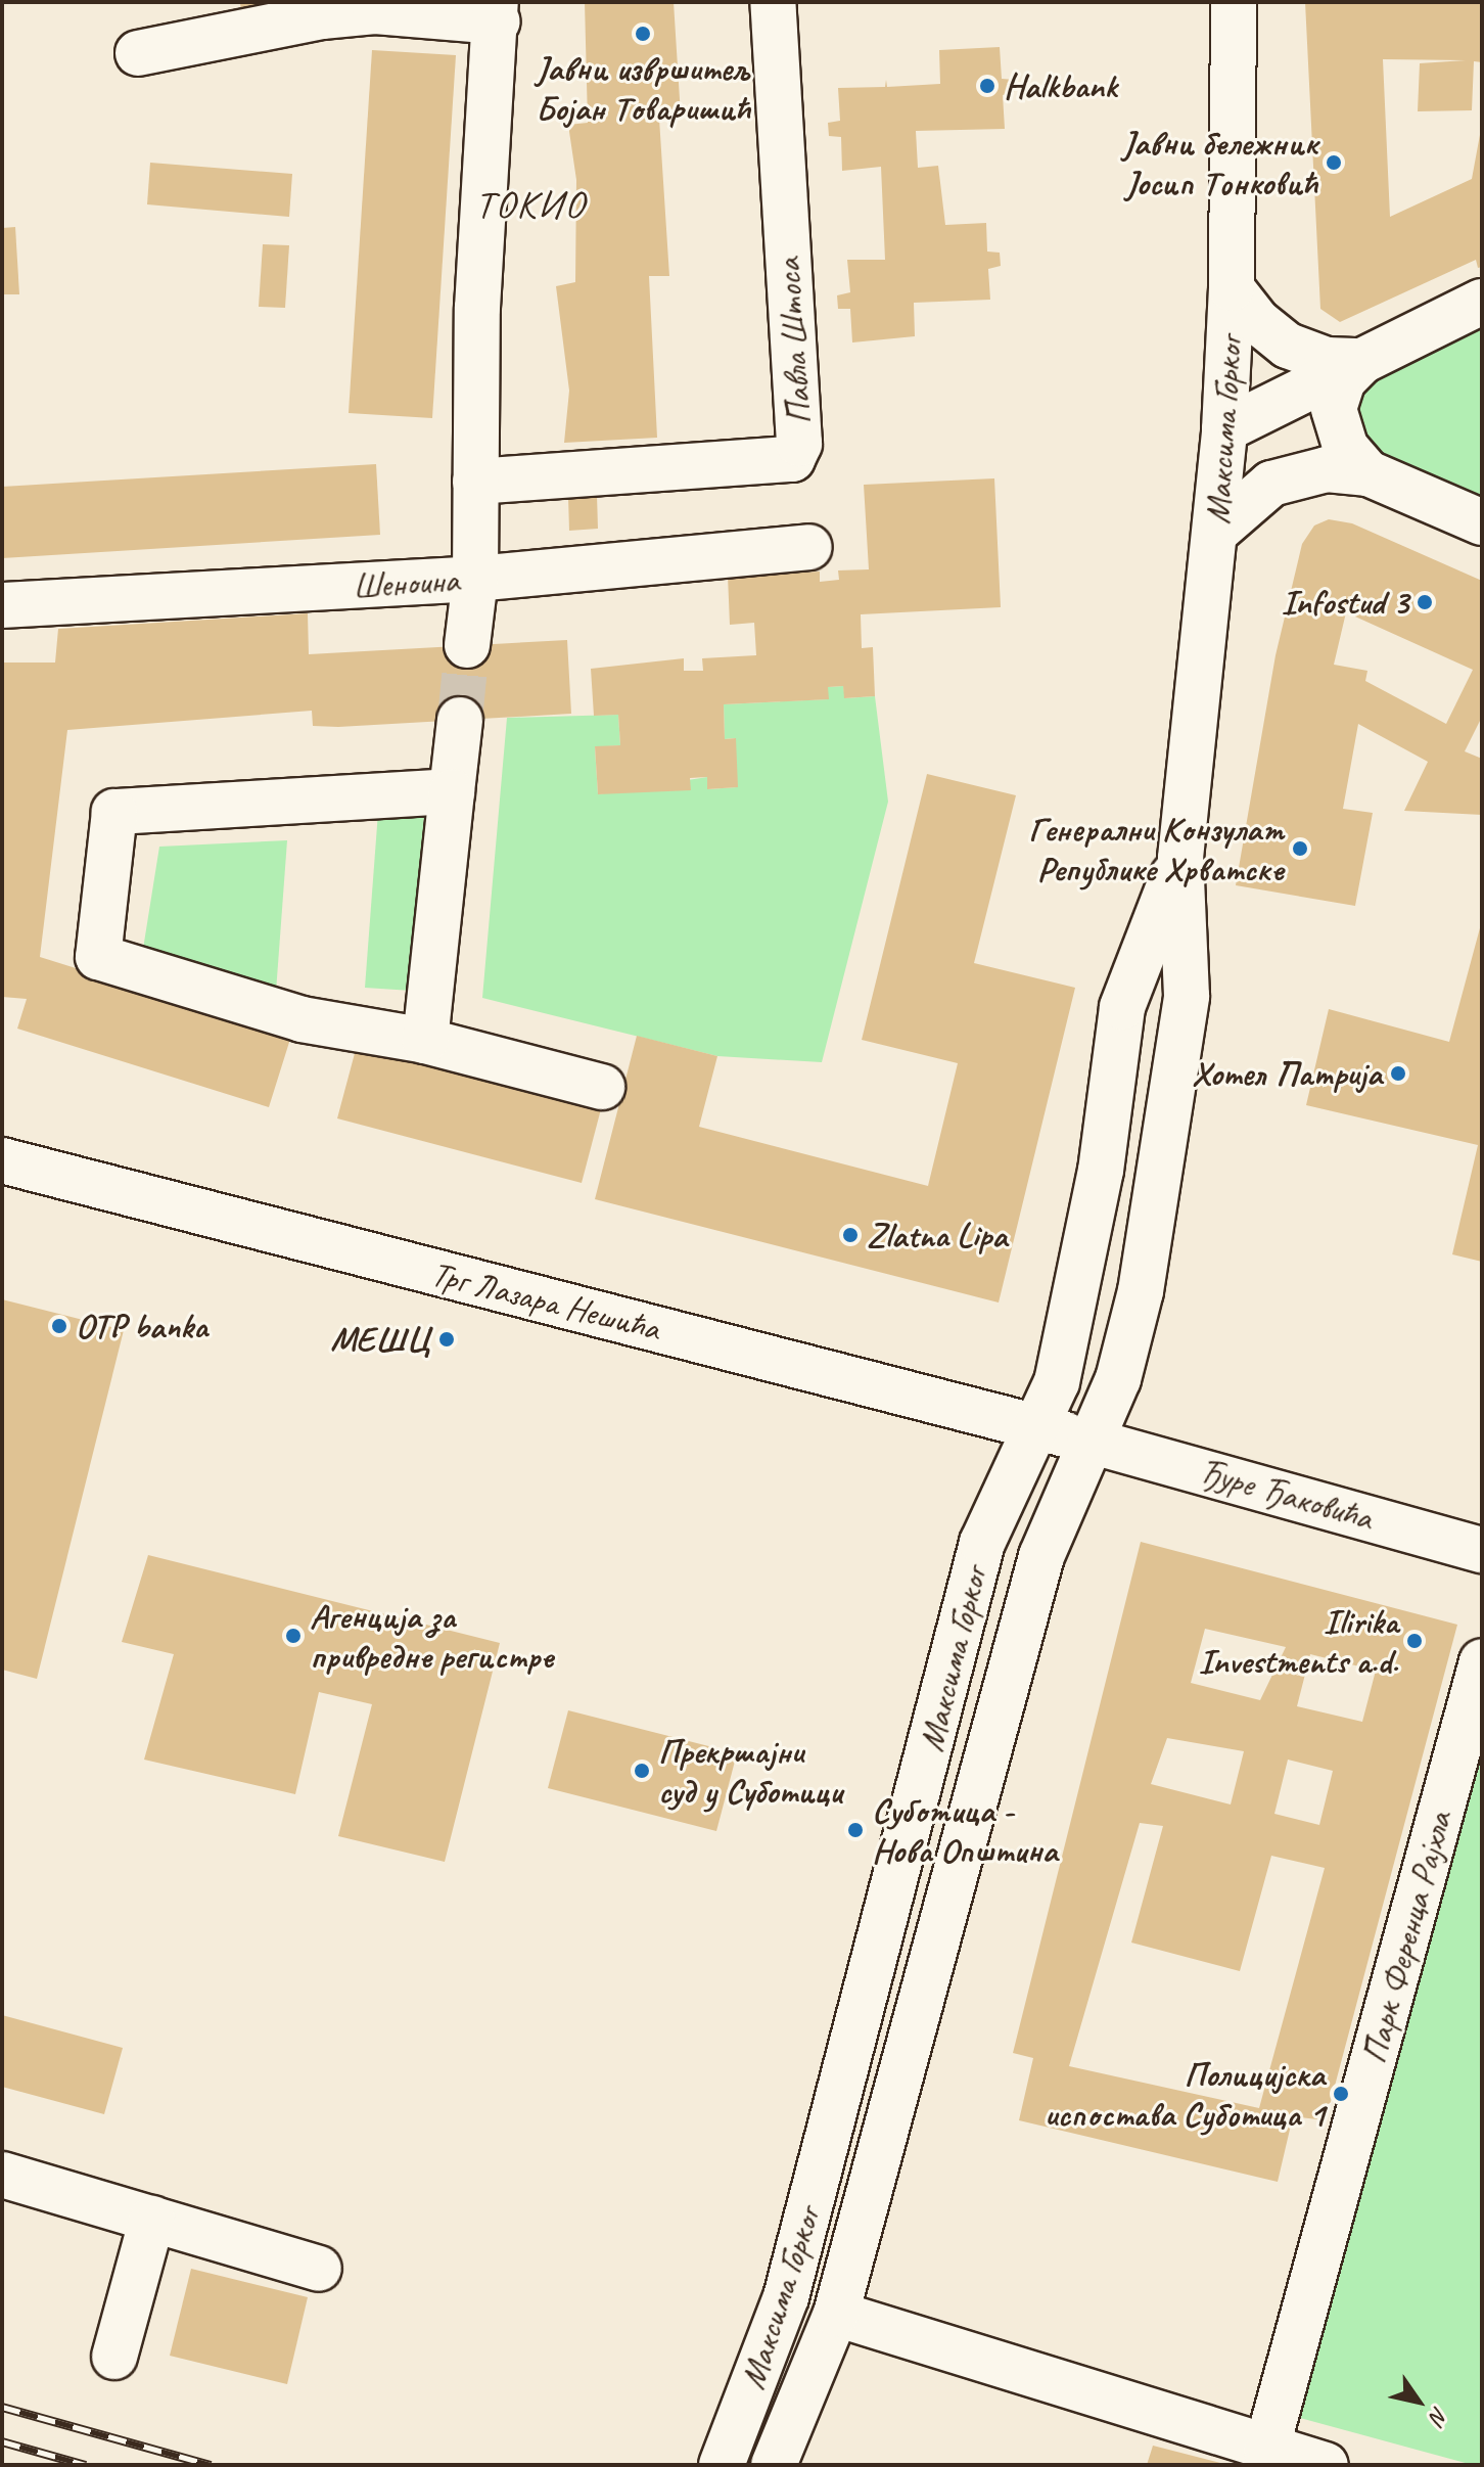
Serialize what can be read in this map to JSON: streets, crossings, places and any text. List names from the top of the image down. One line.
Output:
{"streets":{"main road":["Павла Штоса","Максима Горког","Шеноина","Трг Лазара Нешића","Ђуре Ђаковића","Парк Ференца Рајхла"]},"crossings":[["Максима Горког","Трг Лазара Нешића"],["Максима Горког","Ђуре Ђаковића"],["Трг Лазара Нешића","Ђуре Ђаковића"]],"districts":["ТОКИО"],"places":["Јавни извршитељ Бојан Товаришић","Halkbank","Јавни бележник Јосип Тонковић","Infostud 3","Генерални Конзулат Републике Хрватске","Хотел Патрија","Zlatna Lipa","OTP banka","МЕШЦ","Агенција за привредне регистре","Ilirika Investments a.d.","Прекршајни суд у Суботици","Суботица - Нова Општина","Полицијска испостава Суботица 1"],"north":"bottom right"}
